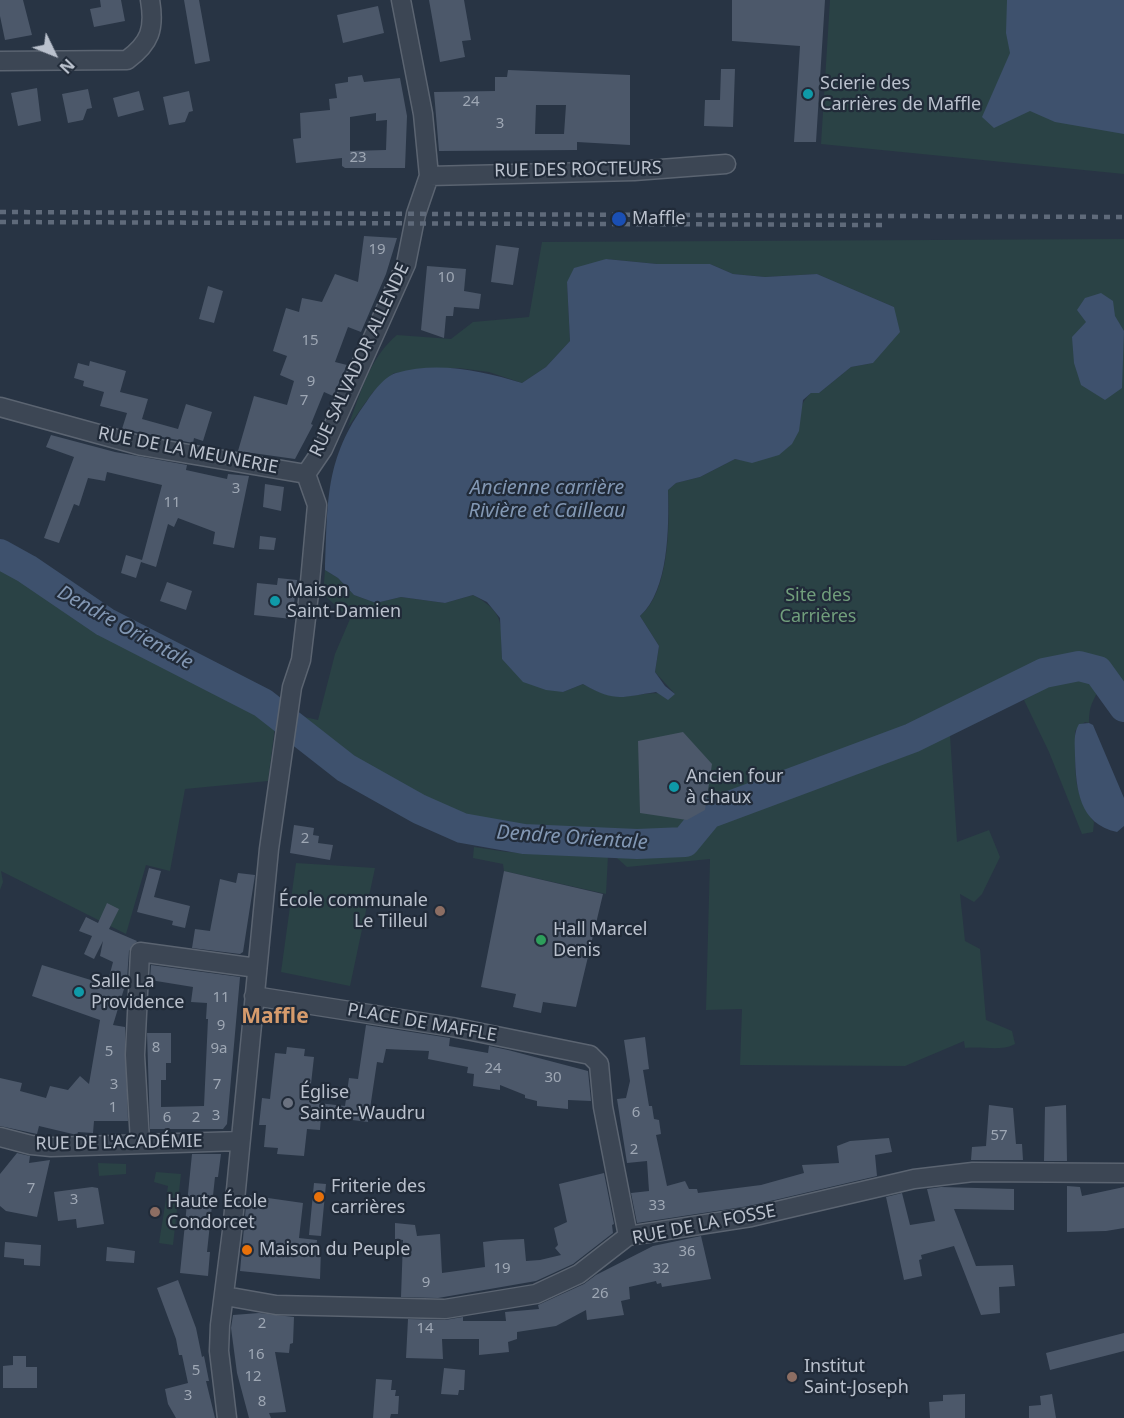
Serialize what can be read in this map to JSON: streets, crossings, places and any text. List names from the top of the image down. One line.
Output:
{"streets":{"street":["RUE DES ROCTEURS","RUE SALVADOR ALLENDE","RUE DE LA MEUNERIE","PLACE DE MAFFLE","RUE DE L'ACADÉMIE","RUE DE LA FOSSE"]},"crossings":[["RUE DES ROCTEURS","RUE SALVADOR ALLENDE"],["RUE SALVADOR ALLENDE","RUE DE LA MEUNERIE"],["PLACE DE MAFFLE","RUE DE LA FOSSE"]],"districts":["Maffle"],"water":["Ancienne carrière Rivière et Cailleau","Dendre Orientale"],"parks":["Site des Carrières"],"places":["Scierie des Carrières de Maffle","Maffle","Maison Saint-Damien","Ancien four à chaux","École communale Le Tilleul","Hall Marcel Denis","Salle La Providence","Église Sainte-Waudru","Friterie des carrières","Haute École Condorcet","Maison du Peuple","Institut Saint-Joseph"],"house_numbers":["24","3","23","19","10","15","9","7","3","11","2","11","9","8","9a","5","24","30","3","7","1","6","3","6","2","57","2","7","3","33","36","19","32","9","26","2","14","16","5","12","3","8"],"north":"bottom right"}
